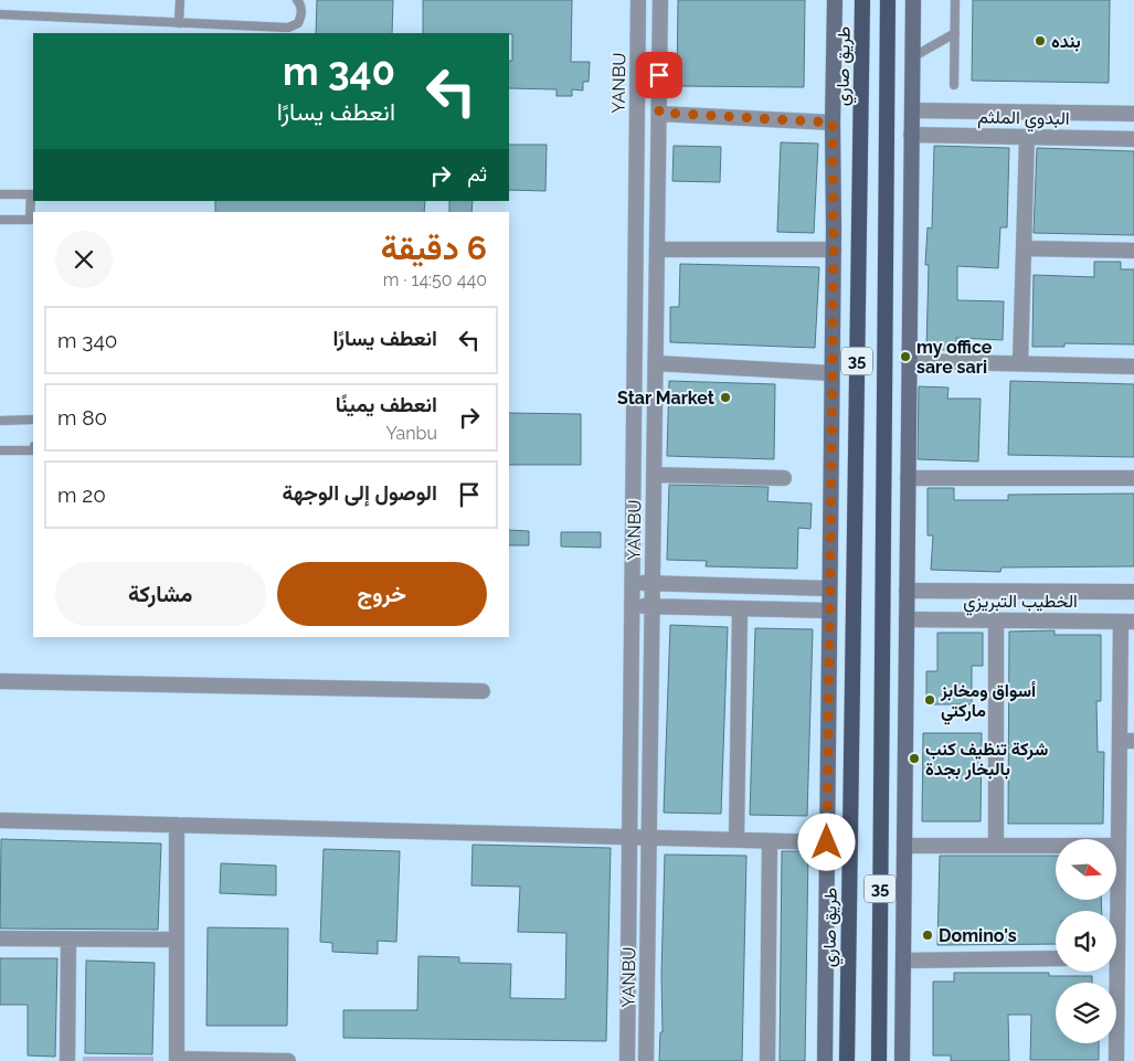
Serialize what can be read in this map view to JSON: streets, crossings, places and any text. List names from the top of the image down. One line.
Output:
{"streets":{"main road":["طريق صاري","35"],"street":["YANBU","البدوي الملثم","الخطيب التبريزي"]},"places":["بنده","my office sare sari","Star Market","أسواق ومخابز ماركتي","شركة تنظيف كنب بالبخار بجدة","Domino's"],"north":"right","page":{"turn":["340 m","انعطف يسارًا"],"then":"ثم","heading":["6 دقيقة","440 m · 14:50"],"list":[{"name":"انعطف يسارًا","value":"340 m"},{"name":"انعطف يمينًا","note":"Yanbu","value":"80 m"},{"name":"الوصول إلى الوجهة","value":"20 m"}],"buttons":["خروج","مشاركة"]}}
